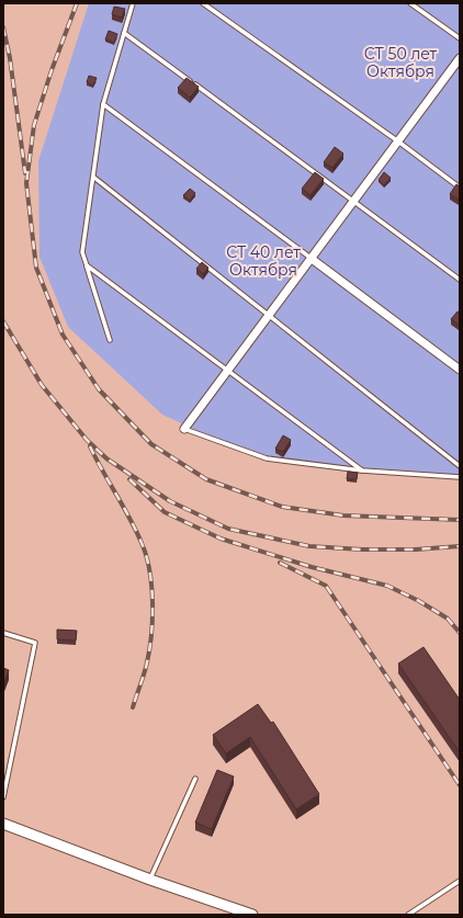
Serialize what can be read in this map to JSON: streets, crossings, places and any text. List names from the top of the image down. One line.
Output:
{"parks":["СТ 50 лет Октября","СТ 40 лет Октября"]}
